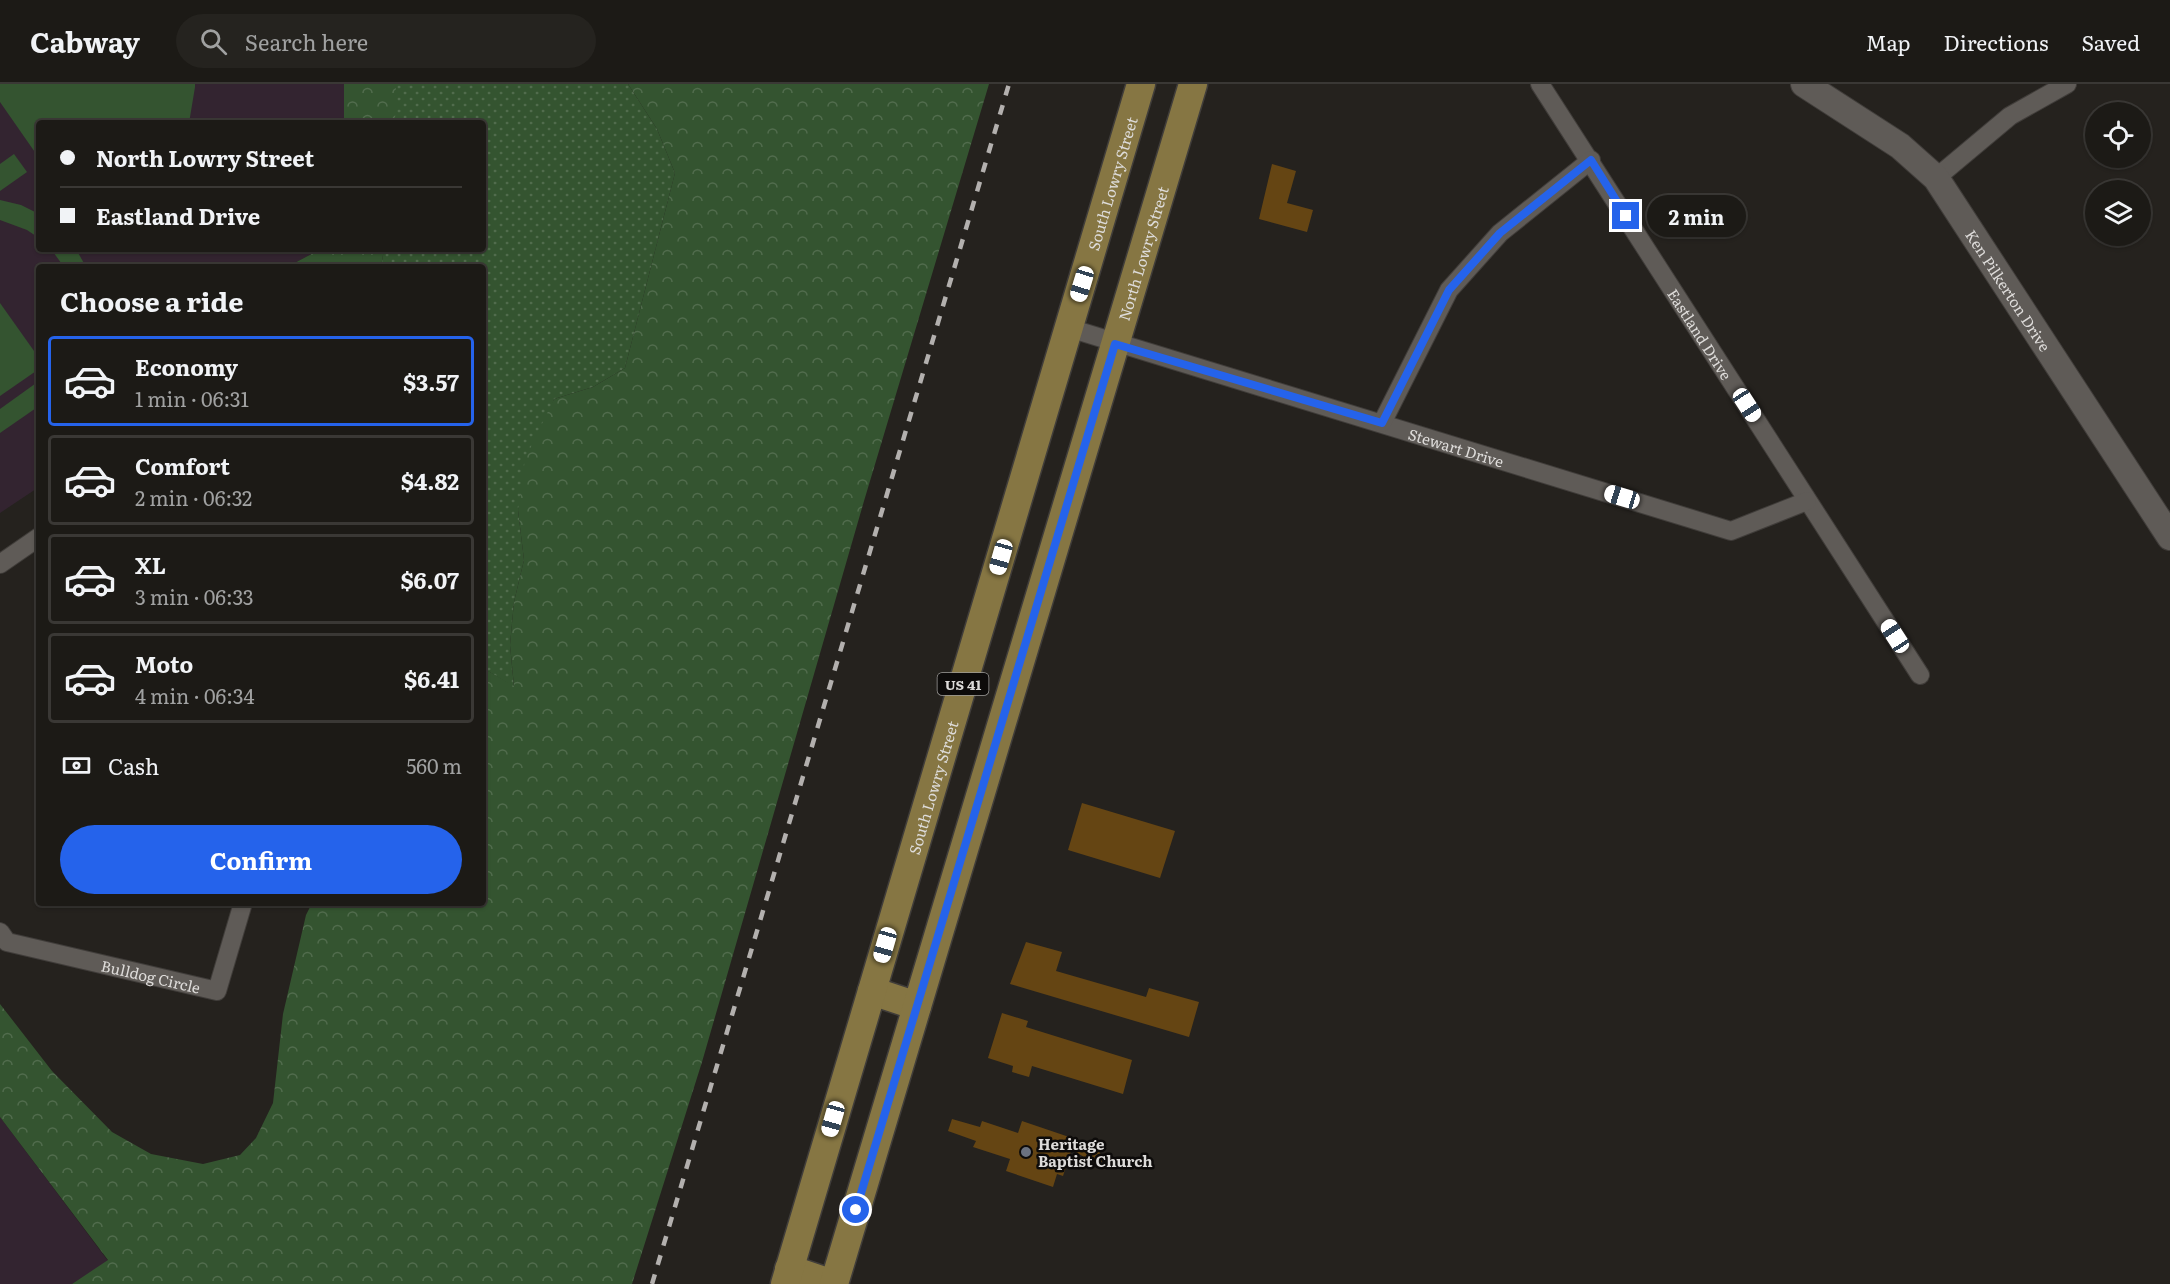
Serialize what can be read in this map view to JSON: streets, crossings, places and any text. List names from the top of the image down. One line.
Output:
{"streets":{"main road":["South Lowry Street","North Lowry Street","US 41"],"street":["Ken Pilkerton Drive","Eastland Drive","Stewart Drive","Bulldog Circle"]},"crossings":[["South Lowry Street","Stewart Drive"],["North Lowry Street","Stewart Drive"],["Eastland Drive","Stewart Drive"]],"places":["Heritage Baptist Church"],"page":{"header":"Cabway","search":"Search here","nav":["Map","Directions","Saved"],"banner":["North Lowry Street","Eastland Drive"],"bubble":"2 min","heading":"Choose a ride","list":[{"name":"Economy","note":"1 min · 06:31","value":"$3.57"},{"name":"Comfort","note":"2 min · 06:32","value":"$4.82"},{"name":"XL","note":"3 min · 06:33","value":"$6.07"},{"name":"Moto","note":"4 min · 06:34","value":"$6.41"}],"pay":["Cash","560 m"],"buttons":"Confirm"}}
